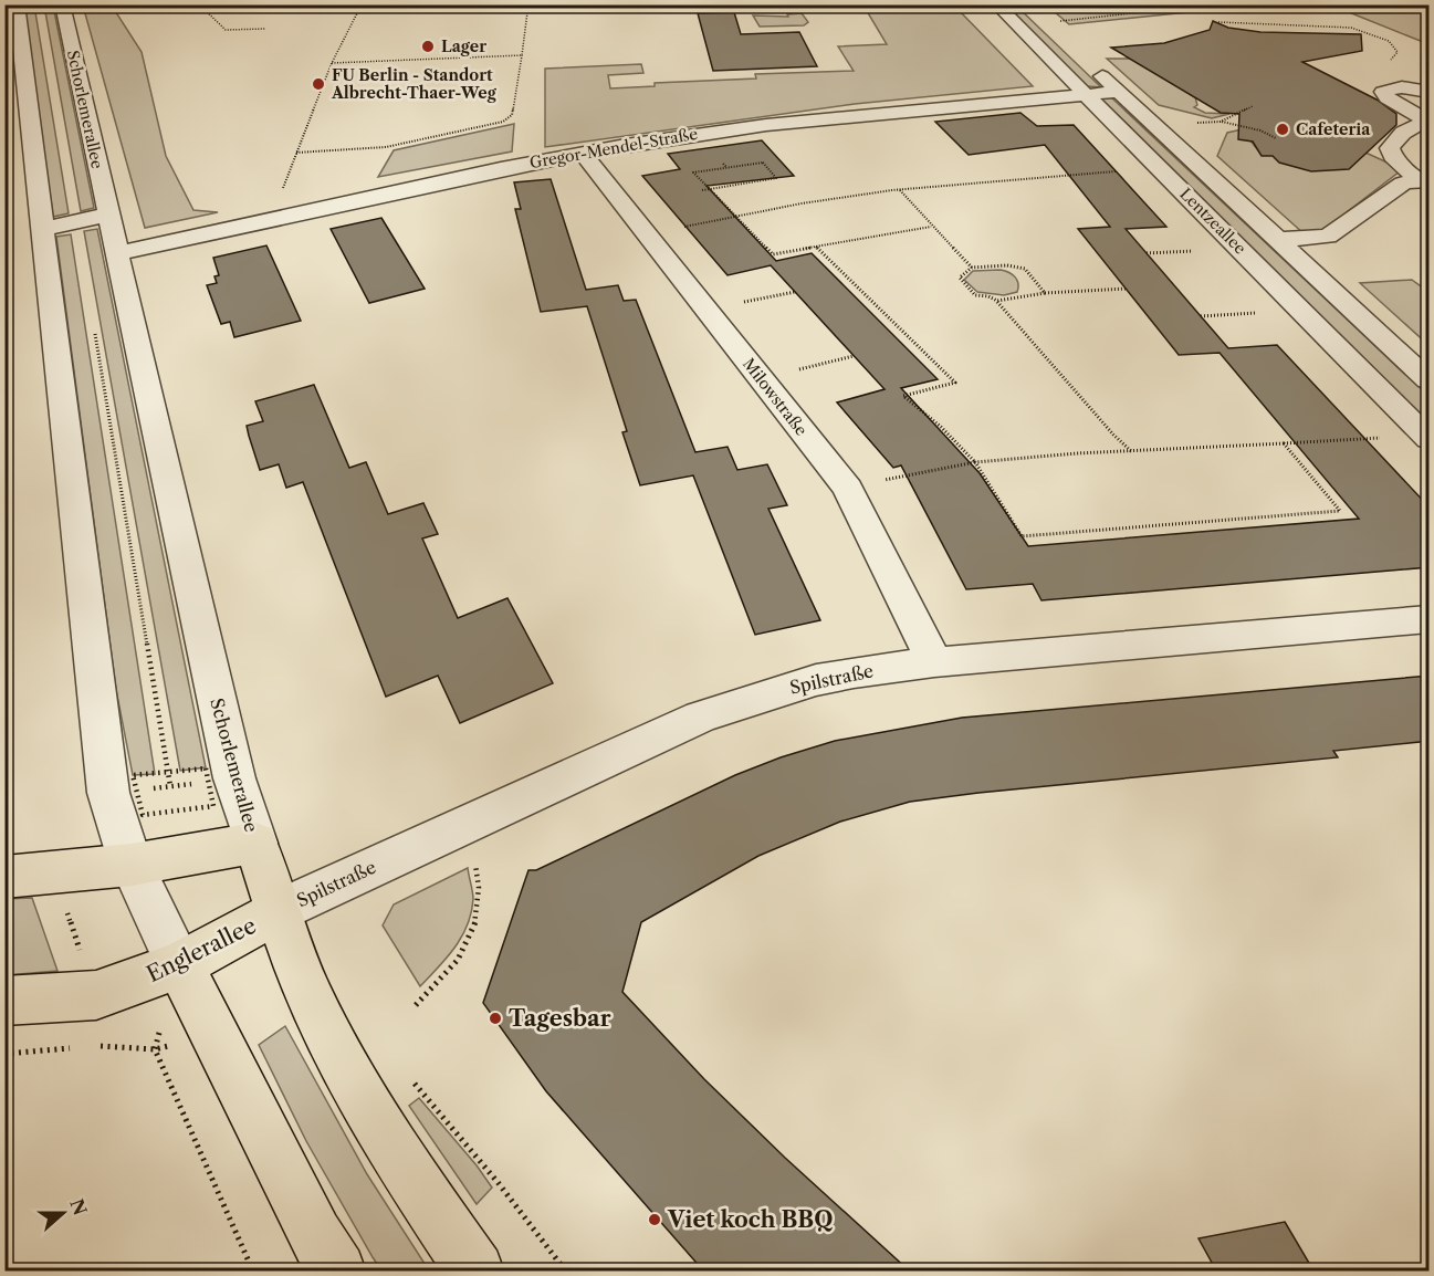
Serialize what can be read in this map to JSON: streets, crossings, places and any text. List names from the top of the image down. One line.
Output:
{"streets":{"main road":["Schorlemerallee","Englerallee"],"street":["Gregor-Mendel-Straße","Lentzeallee","Milowstraße","Spilstraße"]},"crossings":[["Schorlemerallee","Gregor-Mendel-Straße"],["Schorlemerallee","Spilstraße"],["Schorlemerallee","Englerallee"],["Gregor-Mendel-Straße","Lentzeallee"],["Gregor-Mendel-Straße","Milowstraße"],["Milowstraße","Spilstraße"],["Spilstraße","Englerallee"]],"places":["Lager","FU Berlin - Standort Albrecht-Thaer-Weg","Cafeteria","Tagesbar","Viet koch BBQ"],"north":"right"}
